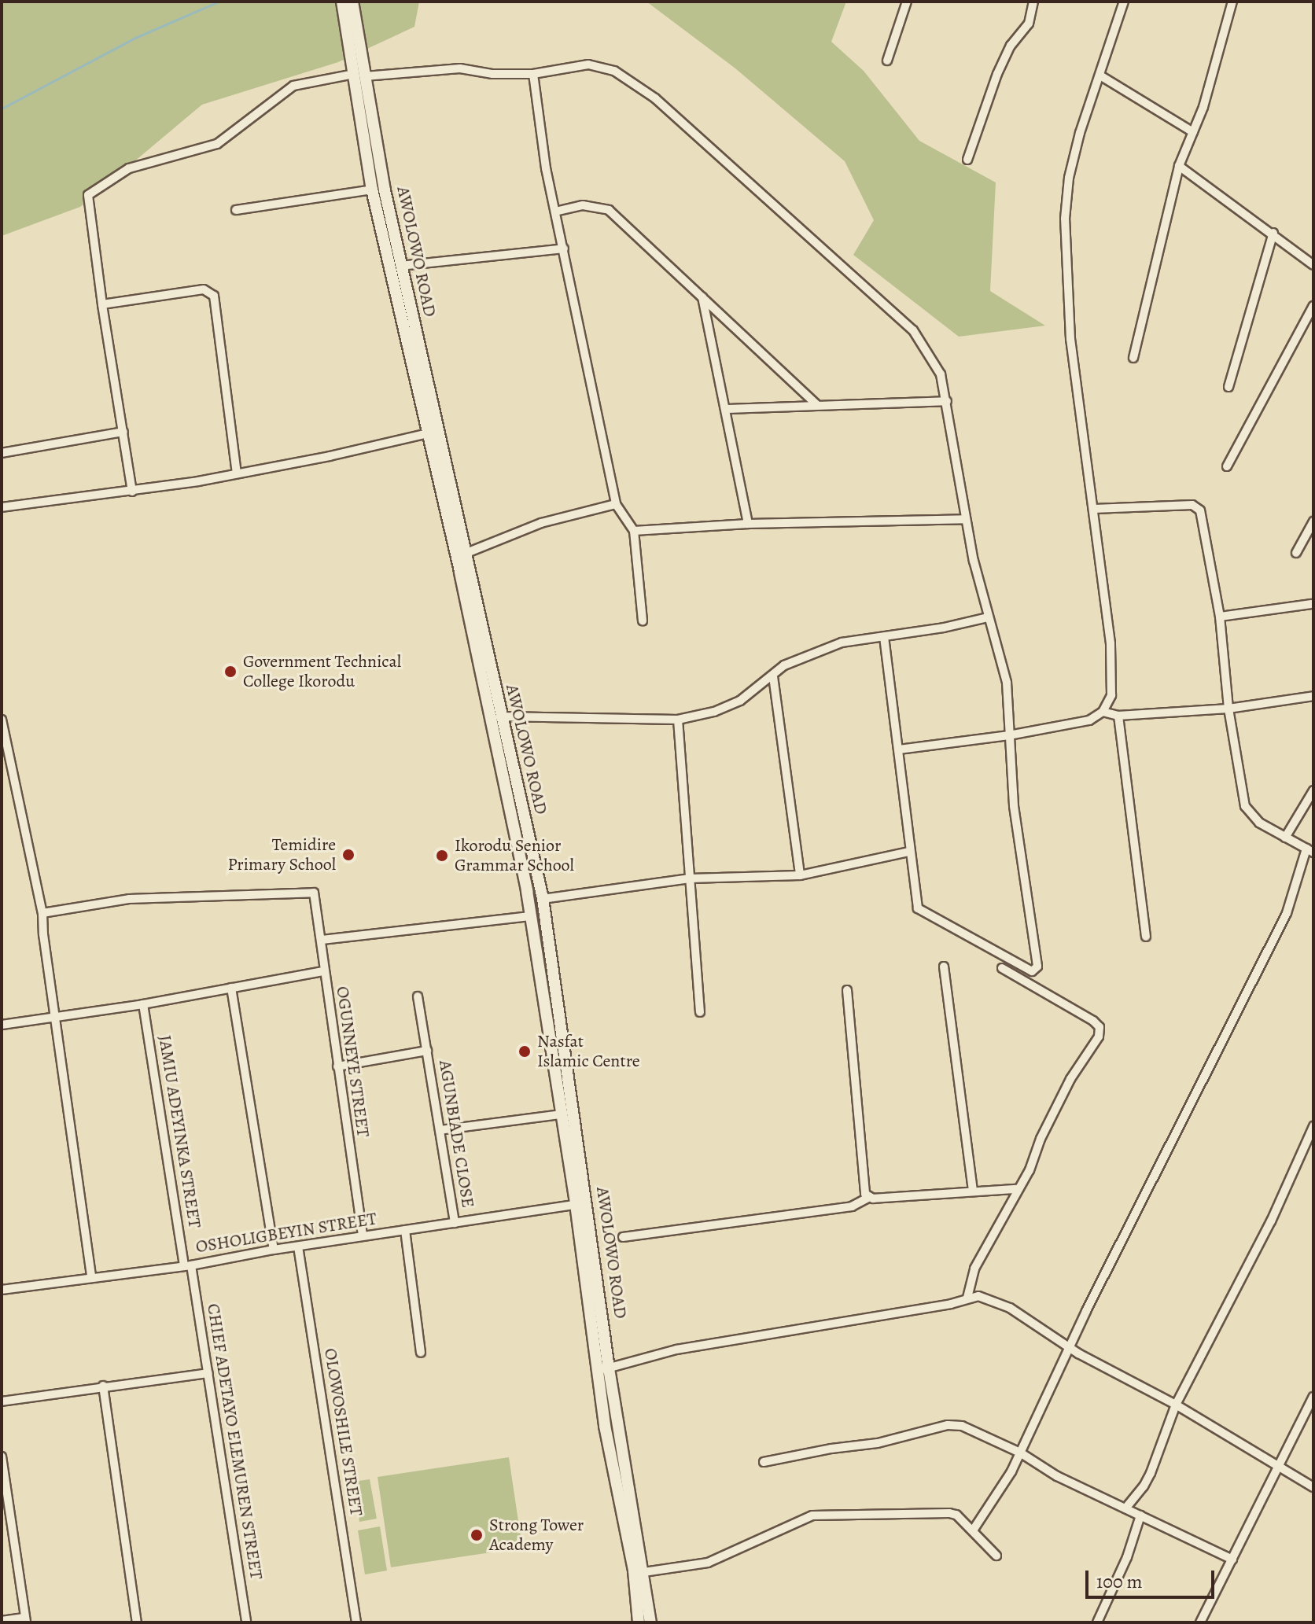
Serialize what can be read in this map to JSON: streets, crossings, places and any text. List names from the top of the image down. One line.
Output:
{"streets":{"main road":["AWOLOWO ROAD"],"street":["OGUNNEYE STREET","JAMIU ADEYINKA STREET","AGUNBIADE CLOSE","OSHOLIGBEYIN STREET","OLOWOSHILE STREET","CHIEF ADETAYO ELEMUREN STREET"]},"crossings":[["AWOLOWO ROAD","OSHOLIGBEYIN STREET"],["OGUNNEYE STREET","AGUNBIADE CLOSE"],["OGUNNEYE STREET","OSHOLIGBEYIN STREET"],["JAMIU ADEYINKA STREET","OSHOLIGBEYIN STREET"],["JAMIU ADEYINKA STREET","CHIEF ADETAYO ELEMUREN STREET"],["AGUNBIADE CLOSE","OSHOLIGBEYIN STREET"],["OSHOLIGBEYIN STREET","OLOWOSHILE STREET"],["OSHOLIGBEYIN STREET","CHIEF ADETAYO ELEMUREN STREET"]],"places":["Government Technical College Ikorodu","Temidire Primary School","Ikorodu Senior Grammar School","Nasfat Islamic Centre","Strong Tower Academy"],"scale_bar":"100 m"}
